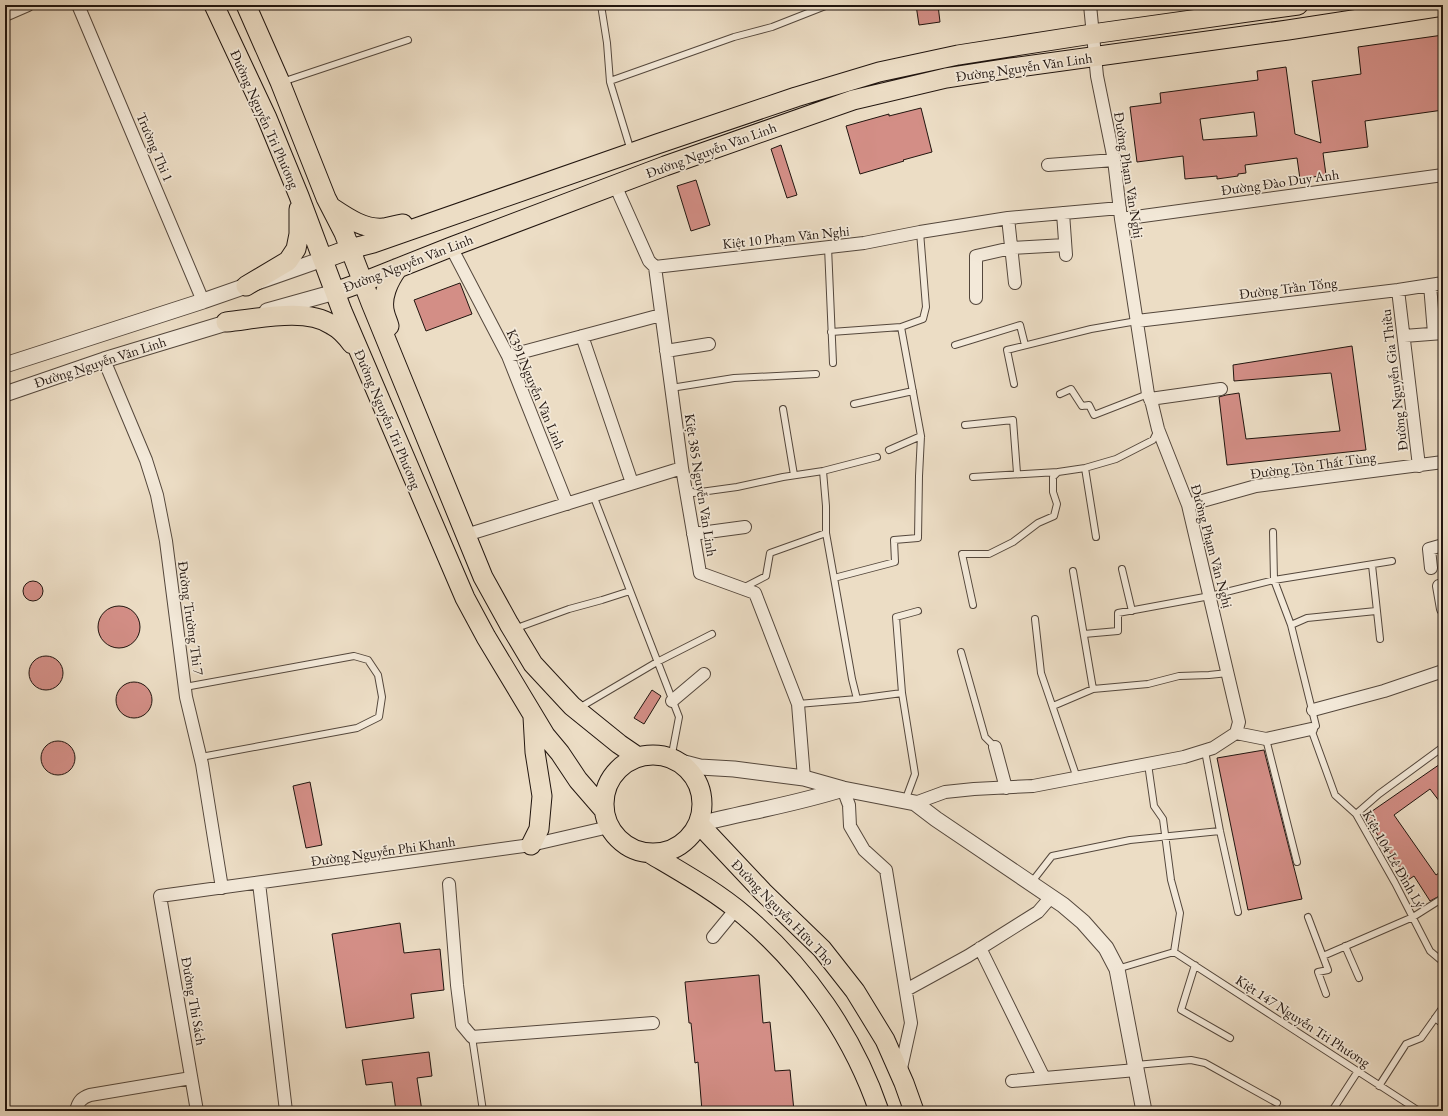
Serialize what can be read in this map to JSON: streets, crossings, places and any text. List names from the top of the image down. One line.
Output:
{"streets":{"main road":["Đường Nguyễn Văn Linh","Đường Nguyễn Tri Phương","Đường Nguyễn Hữu Thọ"],"street":["Trường Thi 1","Đường Phạm Văn Nghị","Đường Đào Duy Anh","Kiệt 10 Phạm Văn Nghi","Đường Trần Tống","Đường Nguyễn Gia Thiều","K391 Nguyễn Văn Linh","Đường Tôn Thất Tùng","Kiệt 385 Nguyễn Văn Linh","Đường Trường Thi 7","Đường Nguyễn Phi Khanh","Đường Thi Sách"],"lane":["Kiệt 104 Lê Đình Lý","Kiệt 147 Nguyễn Tri Phương"]},"crossings":[["Đường Nguyễn Văn Linh","Đường Nguyễn Tri Phương"],["Đường Nguyễn Văn Linh","Trường Thi 1"],["Đường Nguyễn Văn Linh","Đường Phạm Văn Nghị"],["Đường Nguyễn Văn Linh","K391 Nguyễn Văn Linh"],["Đường Nguyễn Văn Linh","Kiệt 385 Nguyễn Văn Linh"],["Đường Nguyễn Văn Linh","Đường Trường Thi 7"],["Đường Nguyễn Tri Phương","Đường Nguyễn Phi Khanh"],["Đường Nguyễn Tri Phương","Đường Nguyễn Hữu Thọ"],["Đường Phạm Văn Nghị","Đường Đào Duy Anh"],["Đường Phạm Văn Nghị","Kiệt 10 Phạm Văn Nghi"],["Đường Phạm Văn Nghị","Đường Trần Tống"],["Đường Phạm Văn Nghị","Đường Tôn Thất Tùng"],["Đường Đào Duy Anh","Kiệt 10 Phạm Văn Nghi"],["Kiệt 10 Phạm Văn Nghi","Kiệt 385 Nguyễn Văn Linh"],["Đường Trần Tống","Đường Nguyễn Gia Thiều"],["Đường Nguyễn Gia Thiều","Đường Tôn Thất Tùng"],["Đường Trường Thi 7","Đường Nguyễn Phi Khanh"],["Đường Nguyễn Phi Khanh","Đường Nguyễn Hữu Thọ"],["Đường Nguyễn Phi Khanh","Đường Thi Sách"]]}
